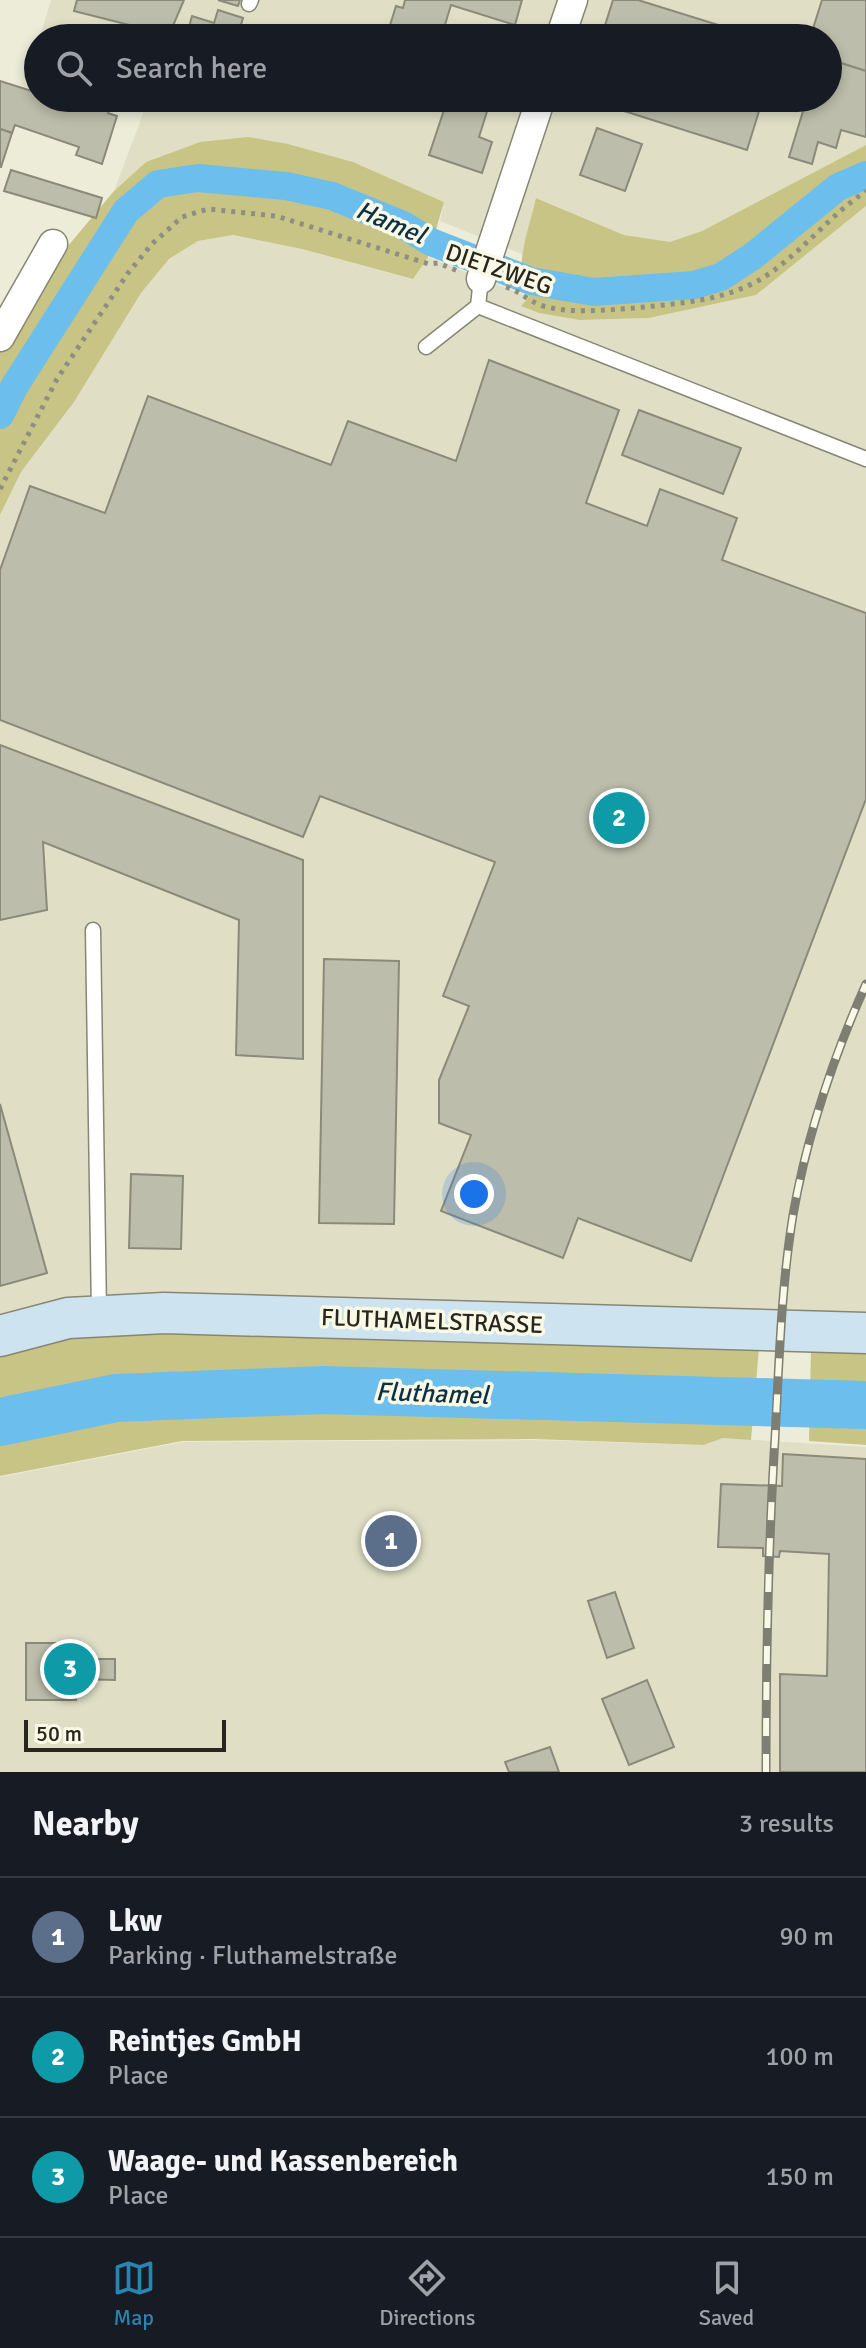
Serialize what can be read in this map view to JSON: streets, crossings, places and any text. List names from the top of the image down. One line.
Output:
{"streets":{"main road":["FLUTHAMELSTRASSE"],"path":["DIETZWEG"]},"water":["Hamel","Fluthamel"],"scale_bar":"50 m","page":{"search":"Search here","pins":["2","1","3"],"scale":"50 m","heading":["Nearby","3 results"],"list":[{"mark":"1","name":"Lkw","note":"Parking · Fluthamelstraße","value":"90 m"},{"mark":"2","name":"Reintjes GmbH","note":"Place","value":"100 m"},{"mark":"3","name":"Waage- und Kassenbereich","note":"Place","value":"150 m"}],"nav":["Map","Directions","Saved"]}}
